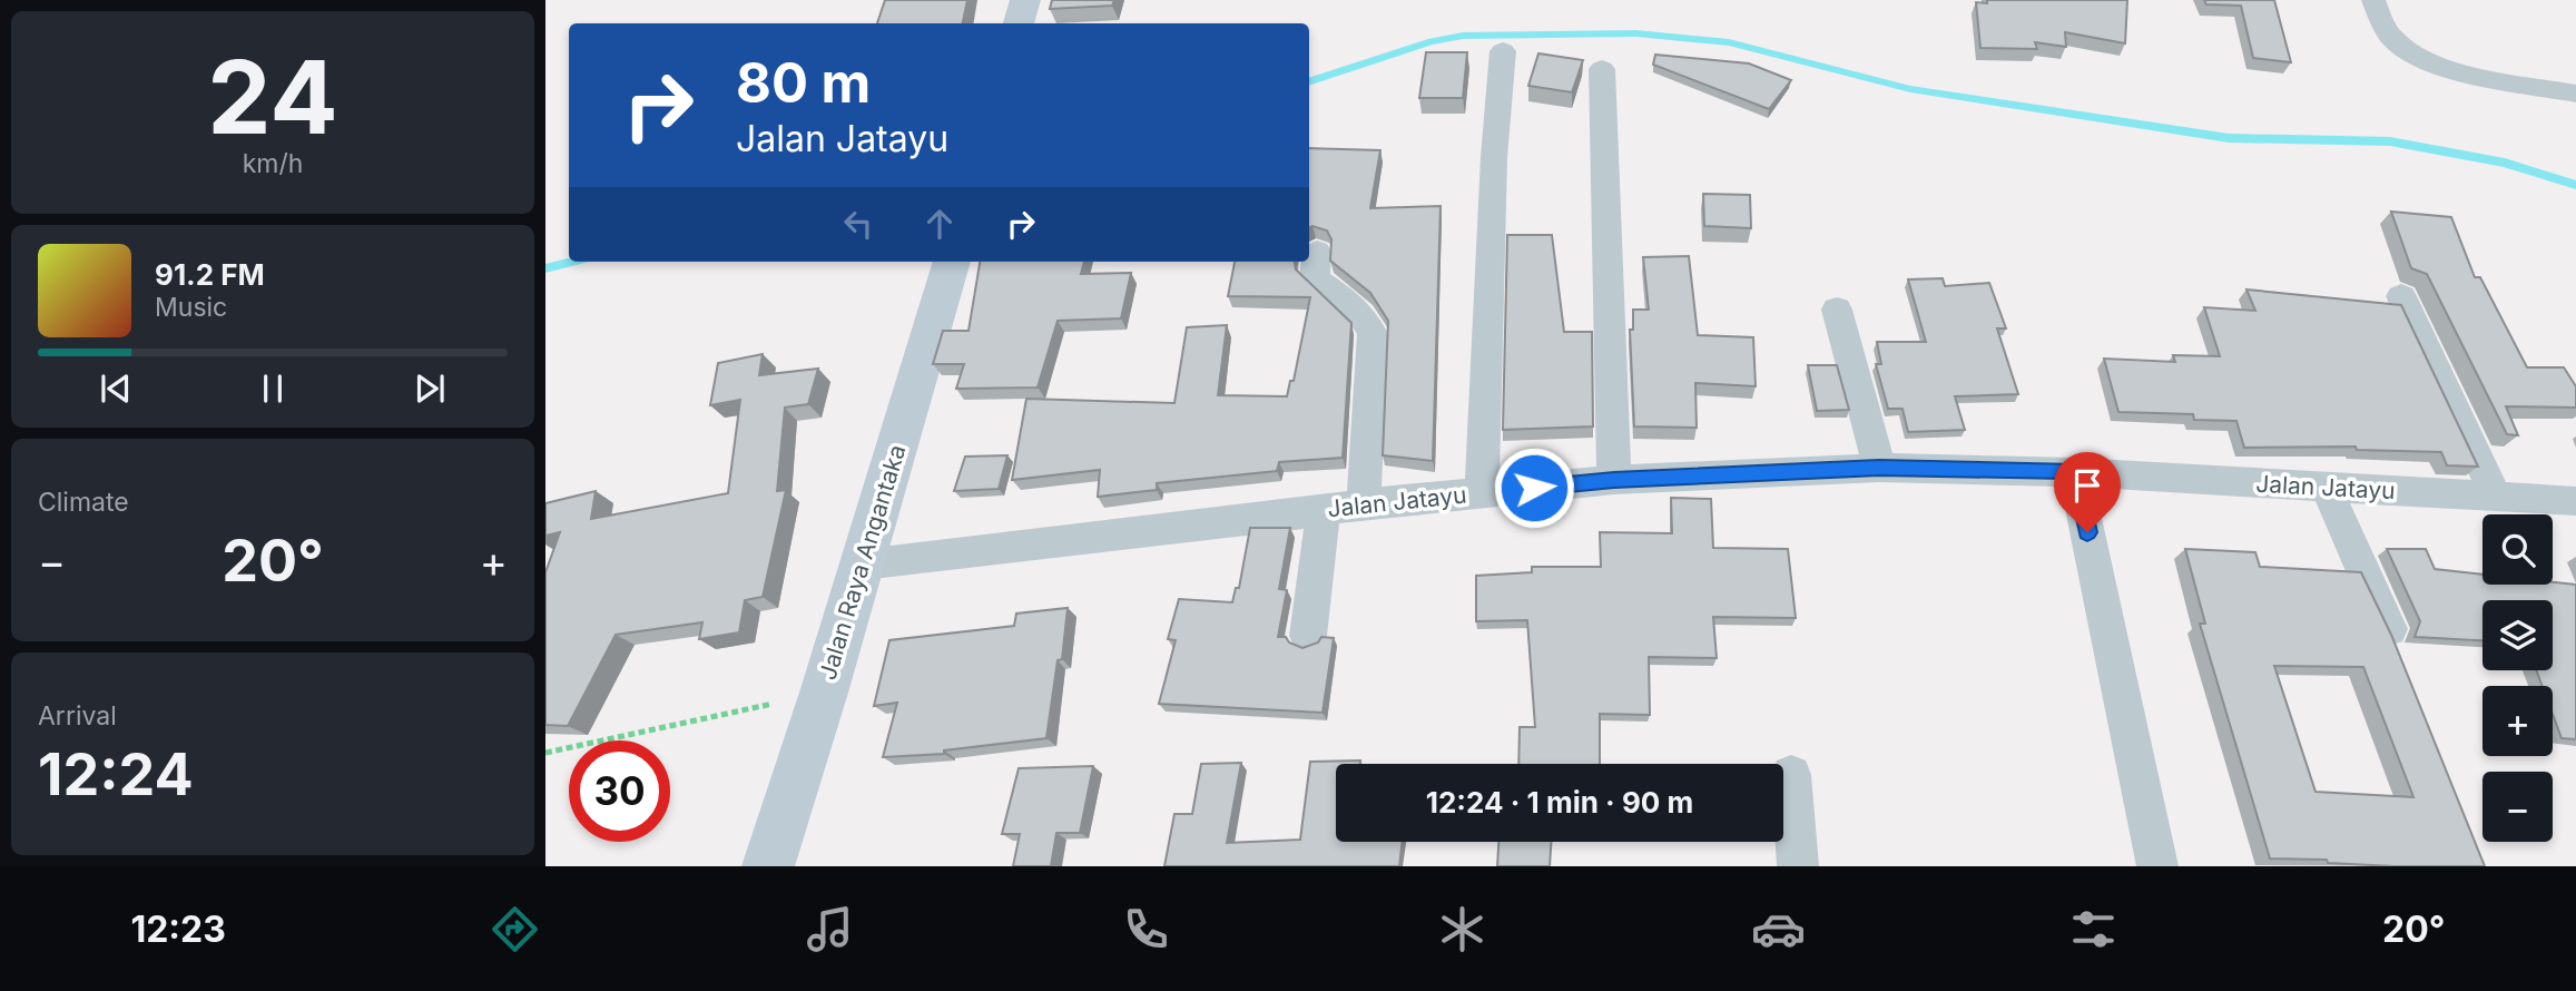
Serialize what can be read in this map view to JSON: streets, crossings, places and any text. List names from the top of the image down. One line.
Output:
{"streets":{"main road":["Jalan Raya Angantaka"],"street":["Jalan Jatayu"]},"crossings":[["Jalan Jatayu","Jalan Raya Angantaka"]],"page":{"tile":[["24","km/h"],"Climate",["Arrival","12:24"]],"turn":["80 m","Jalan Jatayu"],"song":["91.2 FM","Music"],"map_buttons":["+","−"],"heat":["−","20°","+"],"limit":"30","trip":"12:24 · 1 min · 90 m","tabs":["12:23","20°"]}}
